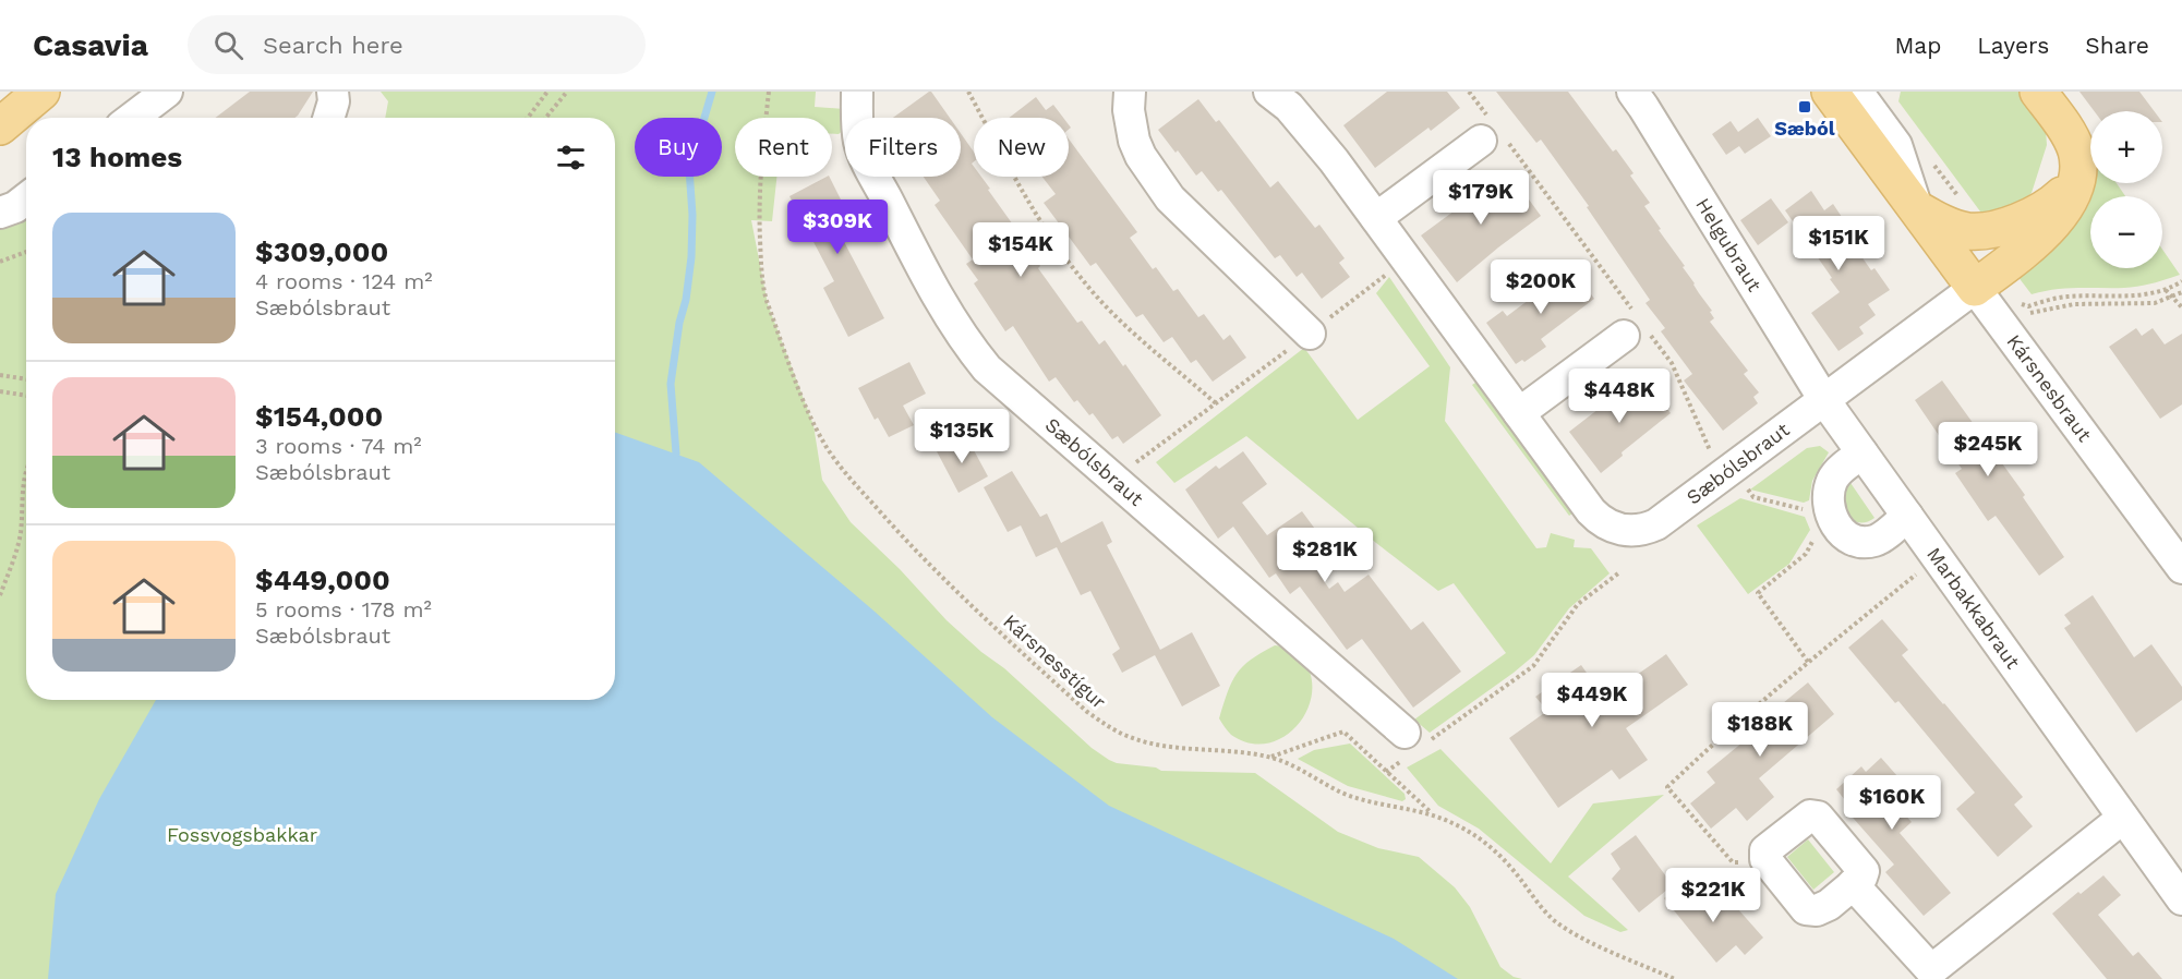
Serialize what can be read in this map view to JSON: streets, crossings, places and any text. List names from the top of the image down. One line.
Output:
{"streets":{"main road":["Kársnesbraut"],"street":["Helgubraut","Sæbólsbraut","Marbakkabraut"],"path":["Kársnesstígur"]},"crossings":[["Helgubraut","Sæbólsbraut"],["Helgubraut","Marbakkabraut"],["Kársnesbraut","Sæbólsbraut"],["Sæbólsbraut","Marbakkabraut"]],"parks":["Fossvogsbakkar"],"places":{"transit":["Sæból"]},"page":{"header":"Casavia","search":"Search here","nav":["Map","Layers","Share"],"map_buttons":["+","−"],"chip":["Buy","Rent","Filters","New"],"heading":"13 homes","price":["$179K","$309K","$151K","$154K","$200K","$448K","$135K","$245K","$281K","$449K","$188K","$160K","$221K"],"list":[{"name":"$309,000","note":"4 rooms · 124 m² · Sæbólsbraut"},{"name":"$154,000","note":"3 rooms · 74 m² · Sæbólsbraut"},{"name":"$449,000","note":"5 rooms · 178 m² · Sæbólsbraut"}]}}
